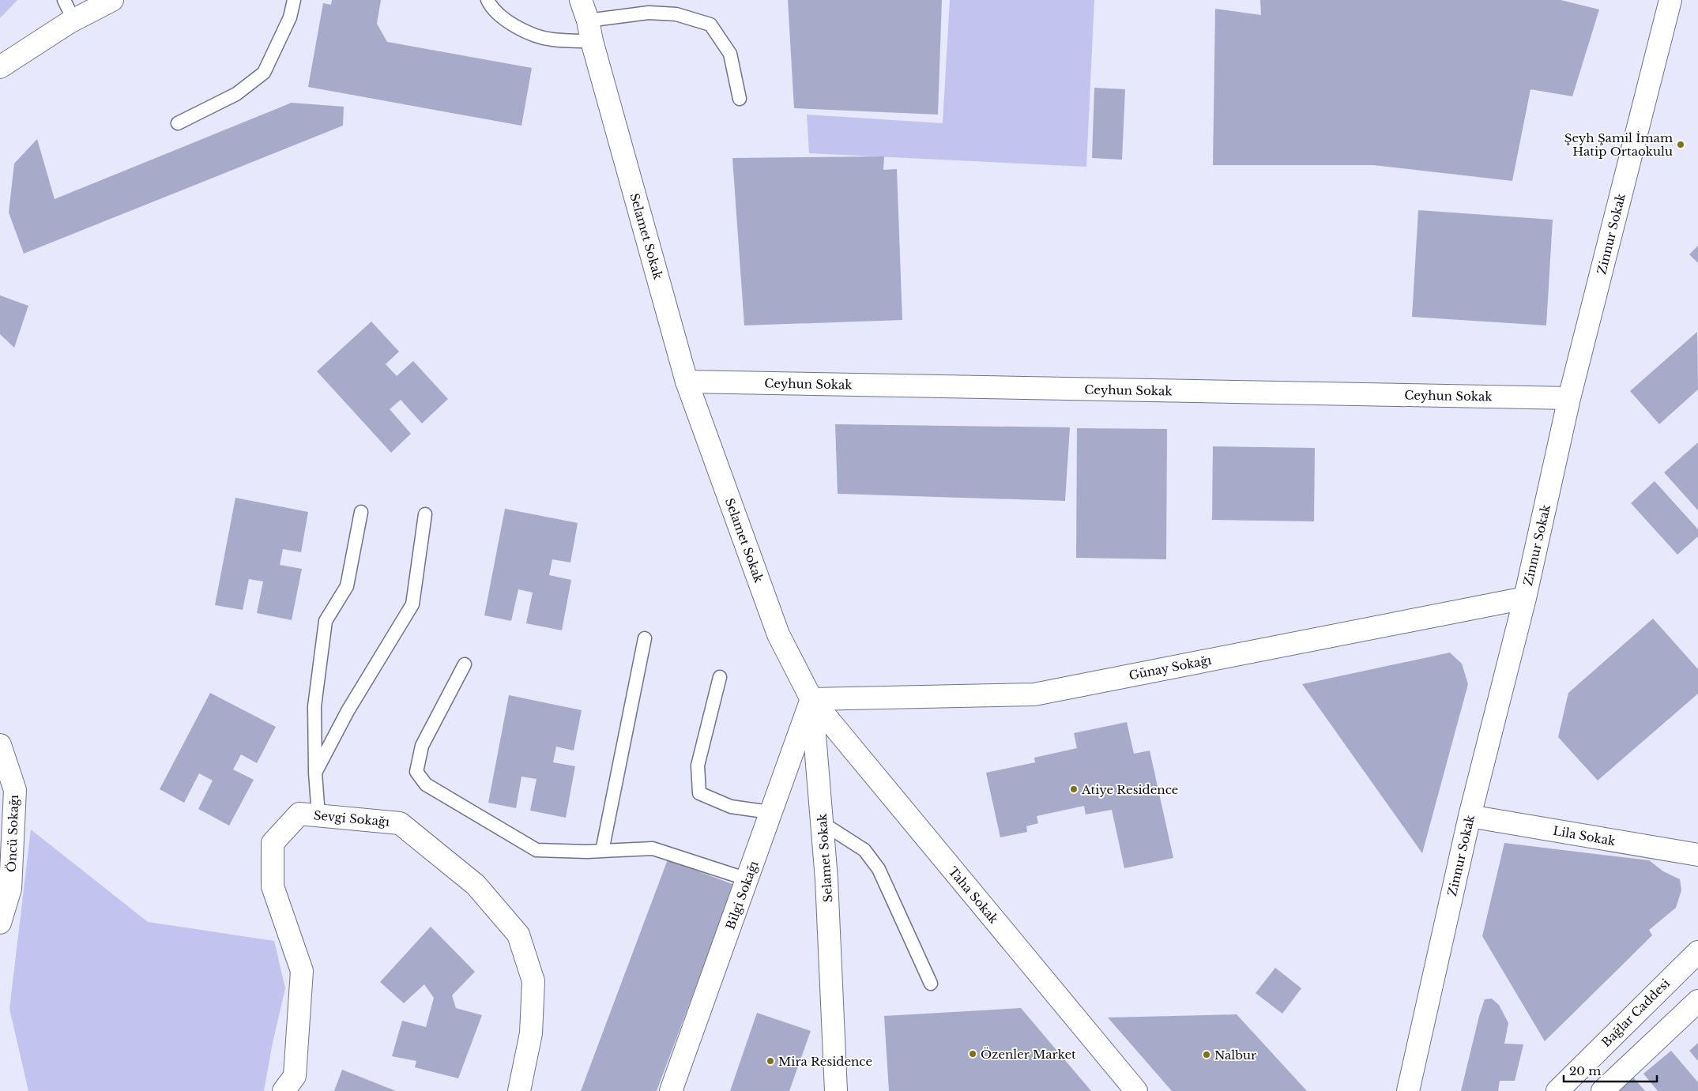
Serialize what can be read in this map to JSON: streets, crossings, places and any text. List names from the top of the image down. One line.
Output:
{"streets":{"street":["Zinnur Sokak","Selamet Sokak","Ceyhun Sokak","Günay Sokağı","Sevgi Sokağı","Öncü Sokağı","Lila Sokak","Bilgi Sokağı","Taha Sokak","Bağlar Caddesi"]},"crossings":[["Zinnur Sokak","Ceyhun Sokak"],["Zinnur Sokak","Günay Sokağı"],["Zinnur Sokak","Lila Sokak"],["Selamet Sokak","Ceyhun Sokak"],["Selamet Sokak","Günay Sokağı"],["Selamet Sokak","Bilgi Sokağı"],["Selamet Sokak","Taha Sokak"],["Günay Sokağı","Bilgi Sokağı"],["Günay Sokağı","Taha Sokak"],["Bilgi Sokağı","Taha Sokak"]],"places":["Şeyh Şamil İmam Hatip Ortaokulu","Atiye Residence","Özenler Market","Nalbur","Mira Residence"],"scale_bar":"20 m"}
